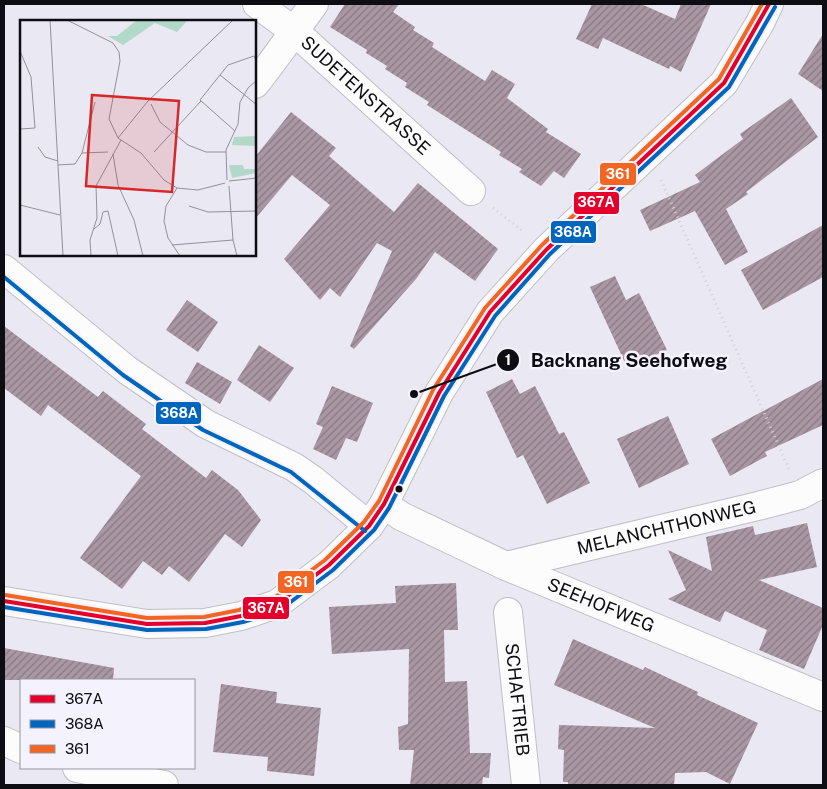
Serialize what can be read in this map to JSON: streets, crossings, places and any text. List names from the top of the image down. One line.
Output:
{"streets":{"street":["SUDETENSTRASSE","MELANCHTHONWEG","SEEHOFWEG","SCHAFTRIEB"]},"crossings":[["MELANCHTHONWEG","SEEHOFWEG"]],"places":["Backnang Seehofweg"],"lines":["transit line 367A","transit line 361","transit line 368A"],"legend":["367A","368A","361"]}
